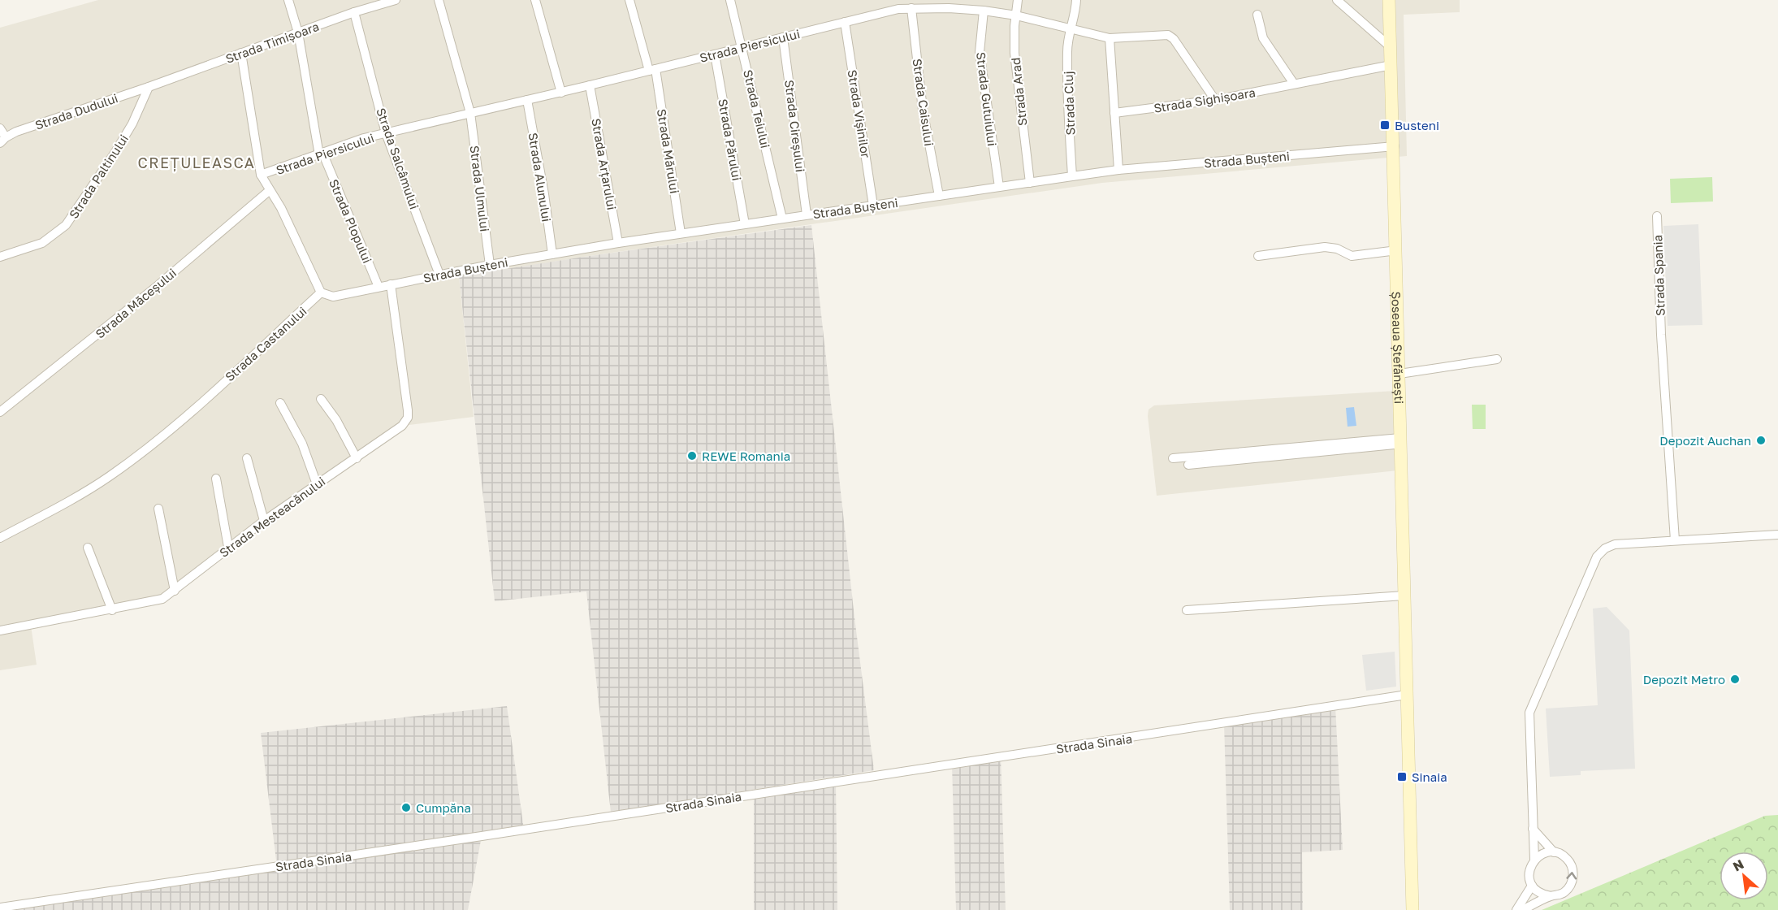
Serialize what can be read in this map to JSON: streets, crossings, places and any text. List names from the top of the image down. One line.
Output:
{"streets":{"main road":["Șoseaua Ștefănești"],"street":["Strada Timișoara","Strada Piersicului","Strada Arad","Strada Gutuiului","Strada Sighișoara","Strada Caisului","Strada Cluj","Strada Teiului","Strada Dudului","Strada Vișinilor","Strada Cireșului","Strada Părului","Strada Mărului","Strada Salcâmului","Strada Bușteni","Strada Arțarului","Strada Paltinului","Strada Alunului","Strada Ulmului","Strada Plopului","Strada Spania","Strada Măceșului","Strada Castanului","Strada Mesteacănului","Strada Sinaia"]},"crossings":[["Strada Timișoara","Strada Dudului"],["Strada Timișoara","Strada Salcâmului"],["Strada Timișoara","Strada Paltinului"],["Strada Timișoara","Strada Plopului"],["Strada Piersicului","Strada Arad"],["Strada Piersicului","Strada Gutuiului"],["Strada Piersicului","Strada Sighișoara"],["Strada Piersicului","Strada Caisului"],["Strada Piersicului","Strada Cluj"],["Strada Piersicului","Strada Teiului"],["Strada Piersicului","Strada Vișinilor"],["Strada Piersicului","Strada Cireșului"],["Strada Piersicului","Strada Părului"],["Strada Piersicului","Strada Mărului"],["Strada Piersicului","Strada Salcâmului"],["Strada Piersicului","Strada Arțarului"],["Strada Piersicului","Strada Alunului"],["Strada Piersicului","Strada Ulmului"],["Strada Piersicului","Strada Plopului"],["Strada Arad","Strada Bușteni"],["Strada Gutuiului","Strada Bușteni"],["Strada Sighișoara","Șoseaua Ștefănești"],["Strada Caisului","Strada Bușteni"],["Strada Cluj","Strada Bușteni"],["Strada Teiului","Strada Bușteni"],["Strada Dudului","Strada Paltinului"],["Strada Vișinilor","Strada Bușteni"],["Strada Cireșului","Strada Bușteni"],["Strada Părului","Strada Bușteni"],["Strada Mărului","Strada Bușteni"],["Strada Salcâmului","Strada Bușteni"],["Strada Bușteni","Strada Arțarului"],["Strada Bușteni","Strada Alunului"],["Strada Bușteni","Strada Ulmului"],["Strada Bușteni","Strada Plopului"],["Strada Bușteni","Strada Castanului"],["Strada Bușteni","Șoseaua Ștefănești"],["Strada Bușteni","Strada Mesteacănului"],["Șoseaua Ștefănești","Strada Sinaia"]],"districts":["CREȚULEASCA"],"places":{"transit":["Busteni","Sinaia"],"other":["Depozit Auchan","REWE Romania","Depozit Metro","Cumpăna"]},"north":"top left"}
